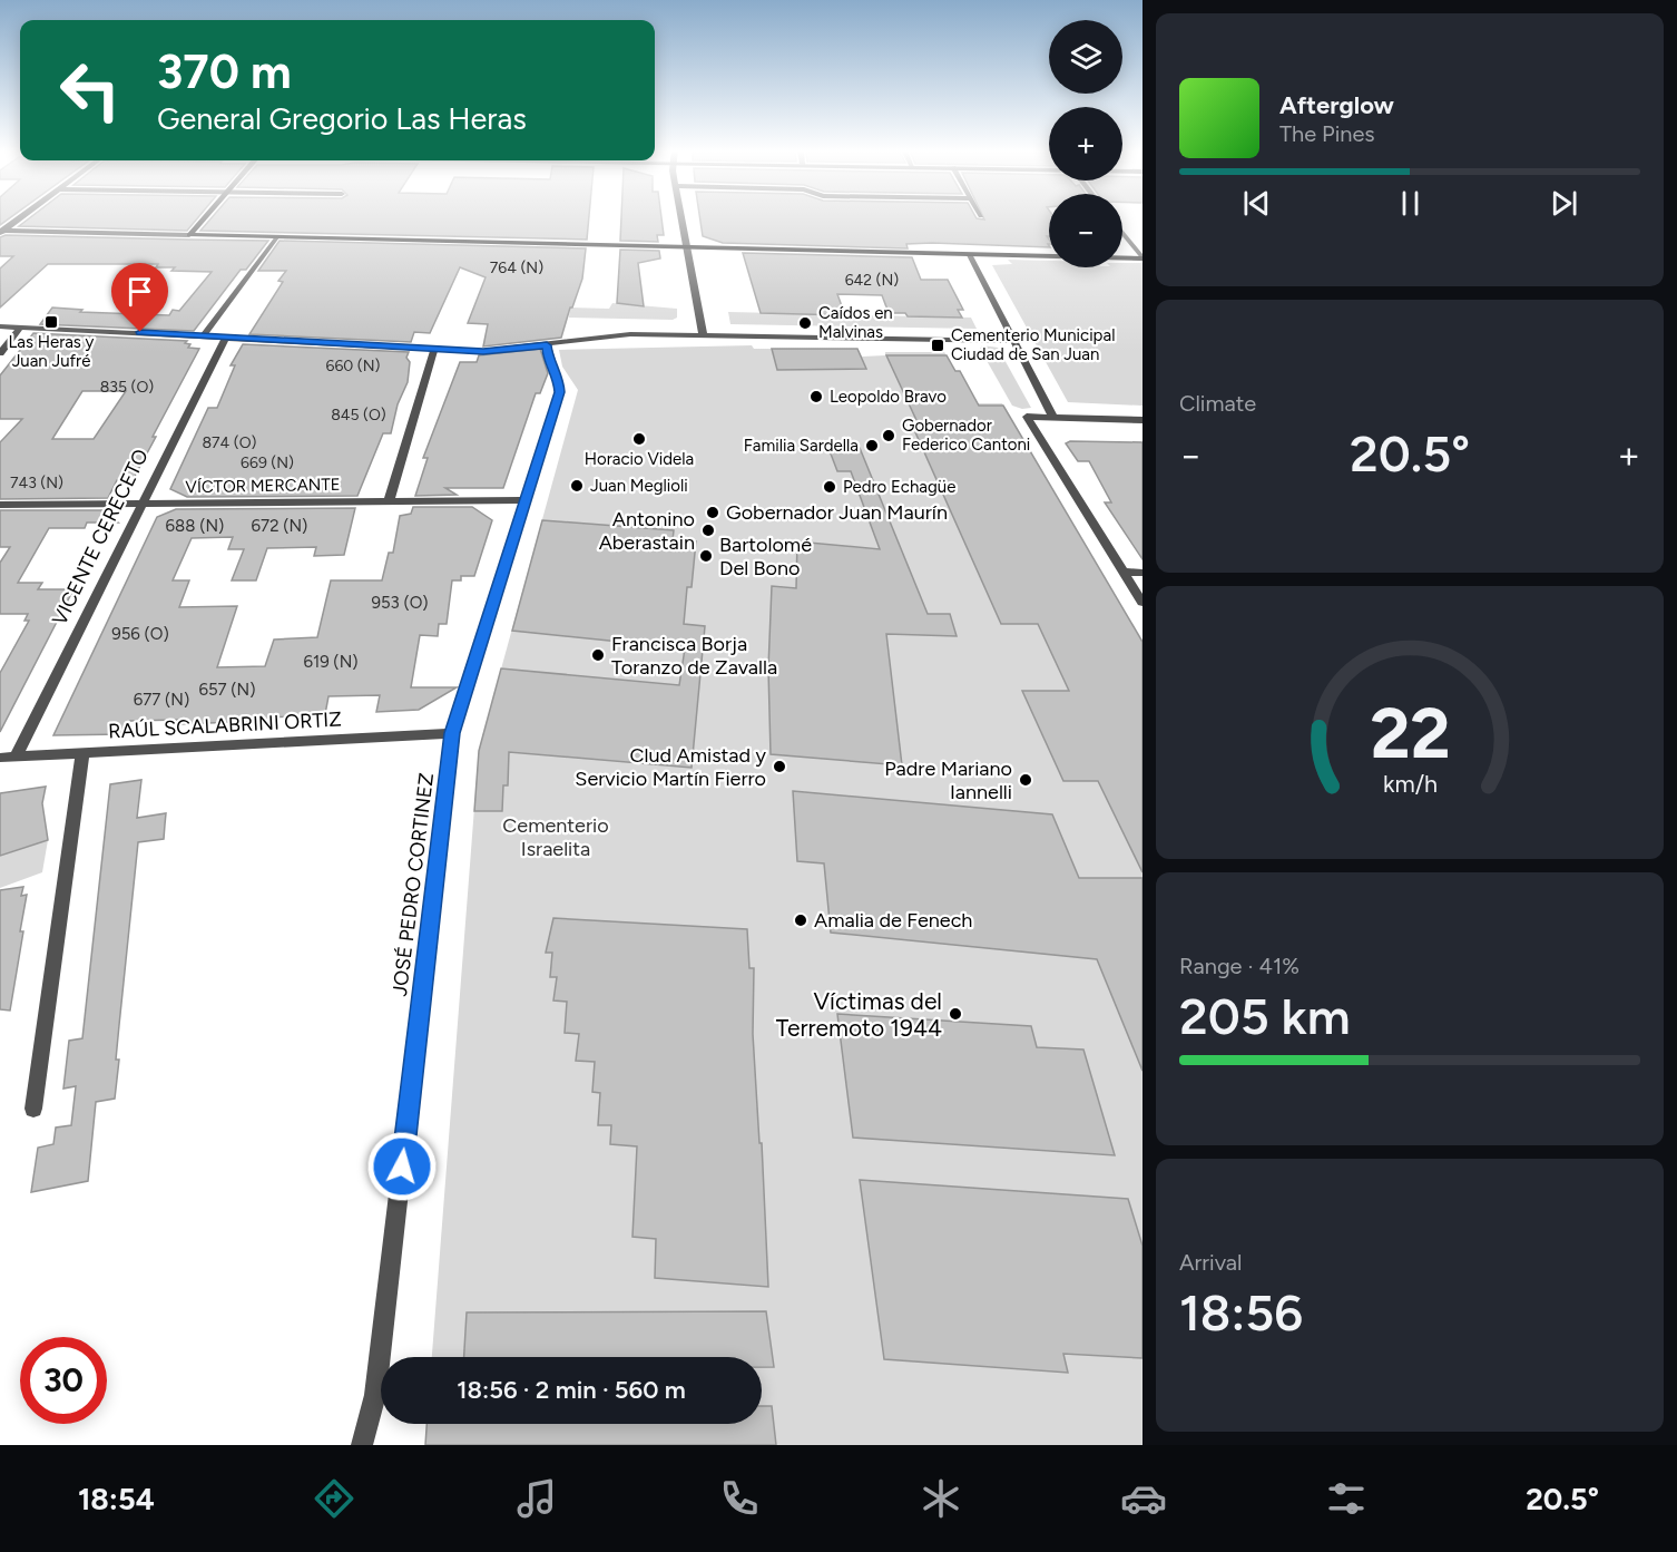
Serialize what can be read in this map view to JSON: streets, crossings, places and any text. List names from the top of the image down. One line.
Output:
{"streets":{"street":["VÍCTOR MERCANTE","VICENTE CERECETO","RAÚL SCALABRINI ORTIZ","JOSÉ PEDRO CORTINEZ"]},"crossings":[["VÍCTOR MERCANTE","VICENTE CERECETO"],["VÍCTOR MERCANTE","JOSÉ PEDRO CORTINEZ"],["VICENTE CERECETO","RAÚL SCALABRINI ORTIZ"],["RAÚL SCALABRINI ORTIZ","JOSÉ PEDRO CORTINEZ"]],"parks":["Cementerio Israelita"],"places":{"transit":["Las Heras y Juan Jufré","Cementerio Municipal Ciudad de San Juan"],"other":["Caídos en Malvinas","Leopoldo Bravo","Gobernador Federico Cantoni","Horacio Videla","Familia Sardella","Juan Meglioli","Pedro Echagüe","Gobernador Juan Maurín","Antonino Aberastain","Bartolomé Del Bono","Francisca Borja Toranzo de Zavalla","Clud Amistad y Servicio Martín Fierro","Padre Mariano Iannelli","Amalia de Fenech","Víctimas del Terremoto 1944"]},"house_numbers":["764 (N)","642 (N)","660 (N)","835 (O)","845 (O)","874 (O)","669 (N)","743 (N)","688 (N)","672 (N)","953 (O)","956 (O)","619 (N)","657 (N)","677 (N)"],"page":{"map_buttons":["+","−"],"turn":["370 m","General Gregorio Las Heras"],"song":["Afterglow","The Pines"],"tile":["Climate",["Range · 41%","205 km"],["Arrival","18:56"]],"heat":["−","20.5°","+"],"limit":"30","trip":"18:56 · 2 min · 560 m","tabs":["18:54","20.5°"],"gauge":["22","km/h"]}}
